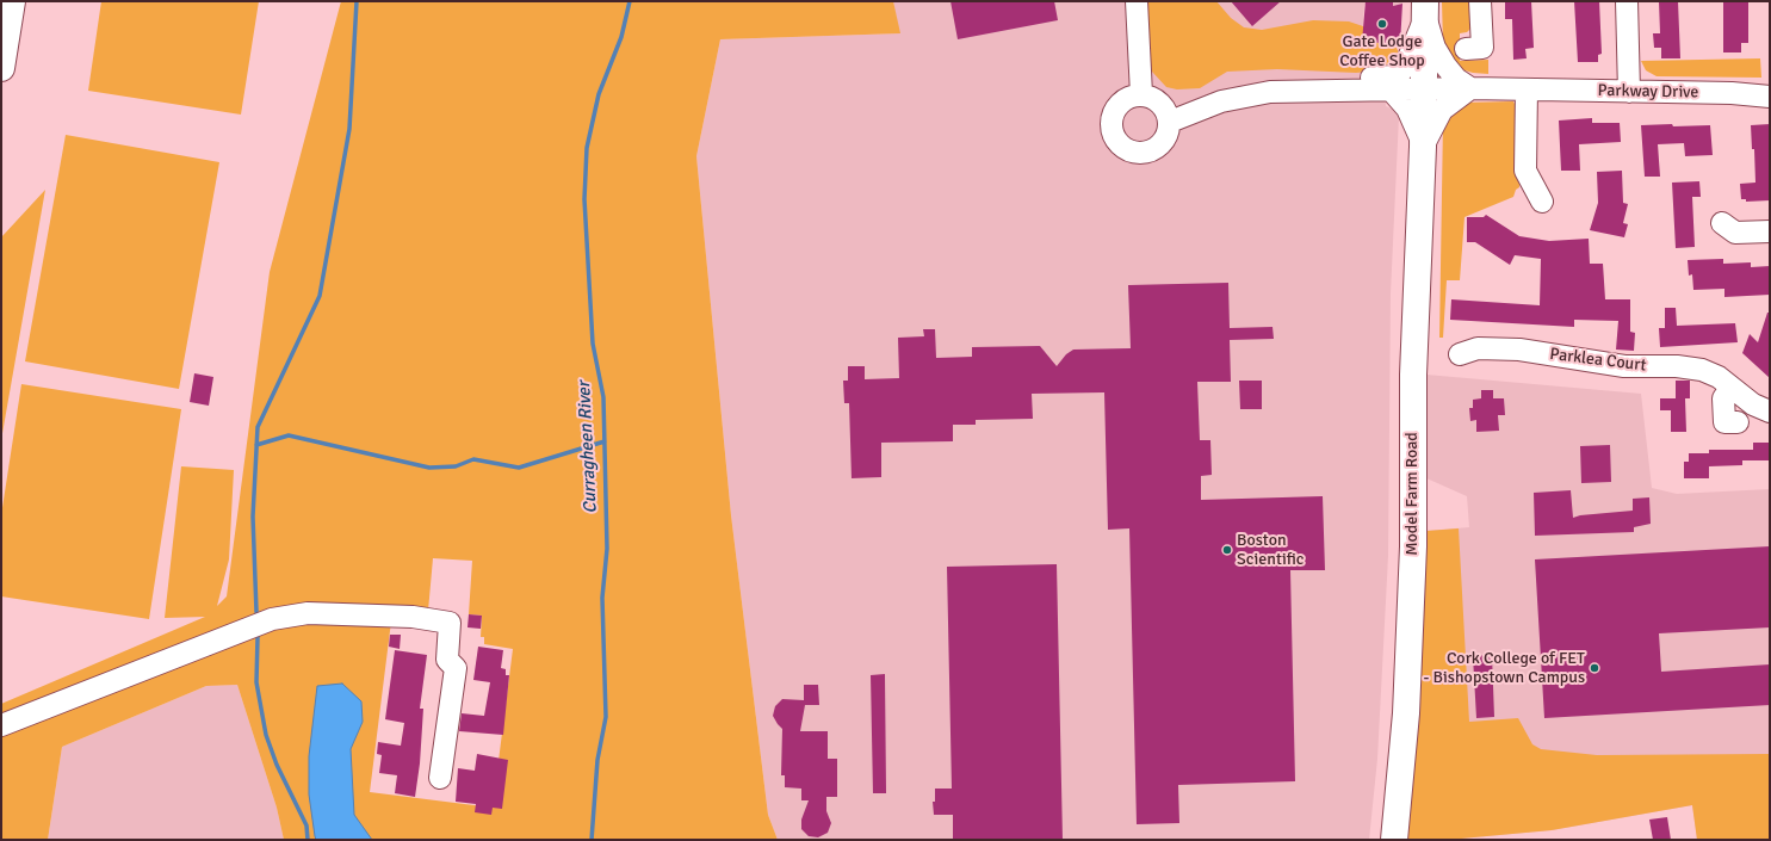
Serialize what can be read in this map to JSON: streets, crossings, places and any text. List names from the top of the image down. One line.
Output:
{"streets":{"main road":["Model Farm Road"],"street":["Parkway Drive","Parklea Court"]},"crossings":[["Parkway Drive","Model Farm Road"]],"water":["Curragheen River"],"places":["Gate Lodge Coffee Shop","Boston Scientific","Cork College of FET - Bishopstown Campus"]}
